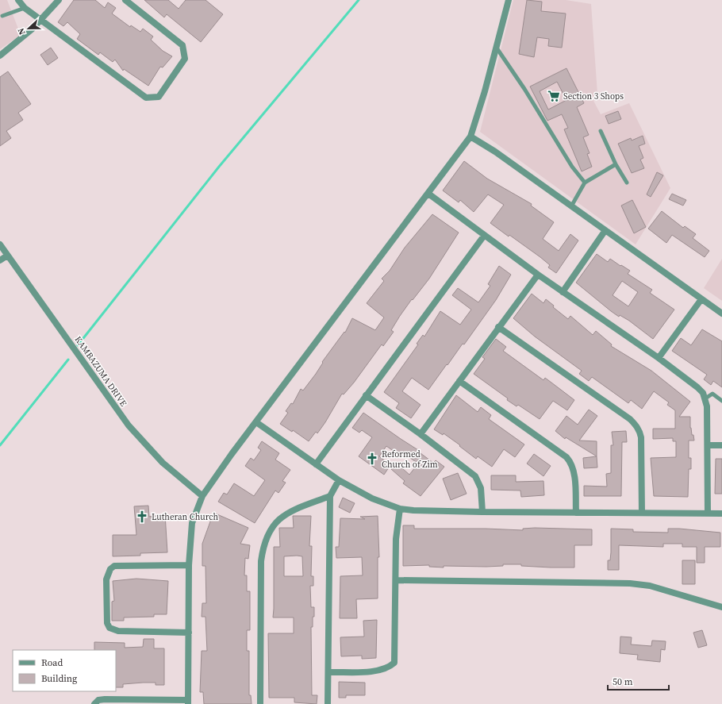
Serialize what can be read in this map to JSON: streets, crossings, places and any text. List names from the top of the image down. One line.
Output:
{"streets":{"street":["KAMBAZUMA DRIVE"]},"places":{"supermarket":["Section 3 Shops"],"church":["Reformed Church of Zim","Lutheran Church"]},"legend":["Road","Building"],"scale_bar":"50 m","north":"left"}
